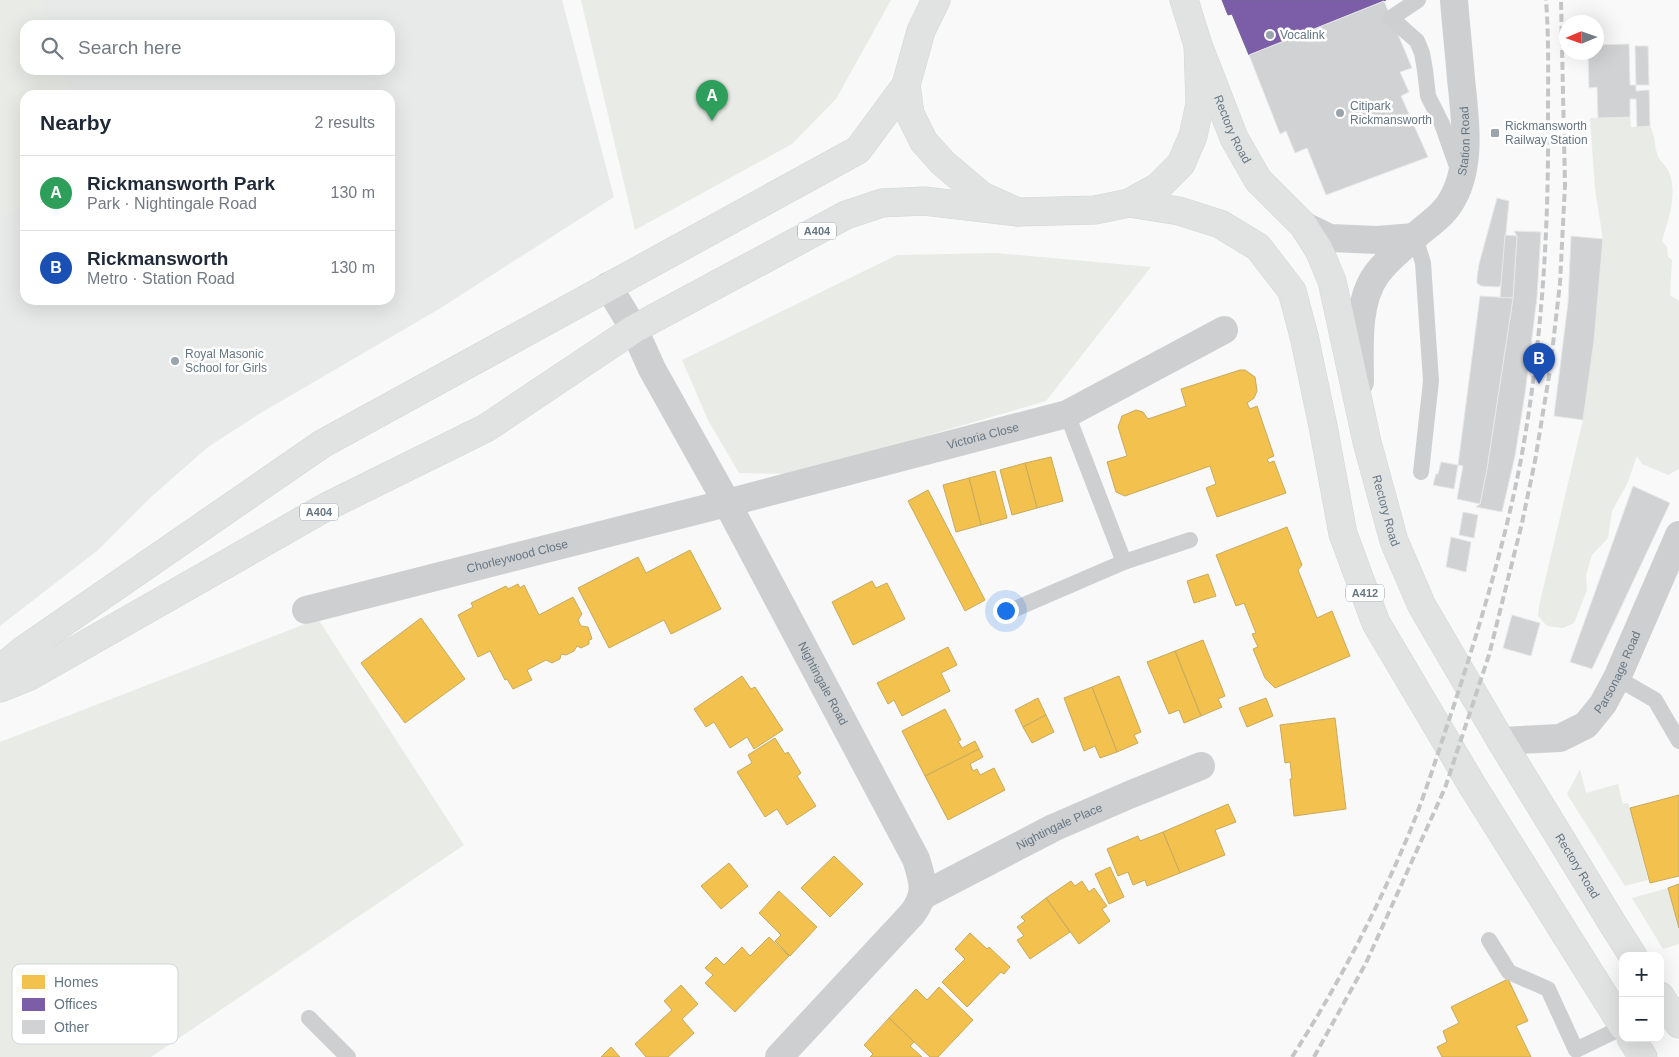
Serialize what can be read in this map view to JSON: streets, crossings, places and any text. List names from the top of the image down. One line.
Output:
{"streets":{"main road":["Rectory Road","A404","A412"],"street":["Station Road","Victoria Close","Chorleywood Close","Parsonage Road","Nightingale Road","Nightingale Place"]},"crossings":[["Rectory Road","Station Road"],["Rectory Road","Parsonage Road"],["A404","Nightingale Road"],["Victoria Close","Chorleywood Close"],["Victoria Close","Nightingale Road"],["Chorleywood Close","Nightingale Road"],["Nightingale Road","Nightingale Place"]],"places":{"other":["Vocalink","Citipark Rickmansworth","Royal Masonic School for Girls"],"transit":["Rickmansworth Railway Station"]},"legend":["Homes","Offices","Other"],"north":"left","page":{"search":"Search here","pins":["A","B"],"heading":["Nearby","2 results"],"list":[{"mark":"A","name":"Rickmansworth Park","note":"Park · Nightingale Road","value":"130 m"},{"mark":"B","name":"Rickmansworth","note":"Metro · Station Road","value":"130 m"}],"map_buttons":["+","−"]}}
